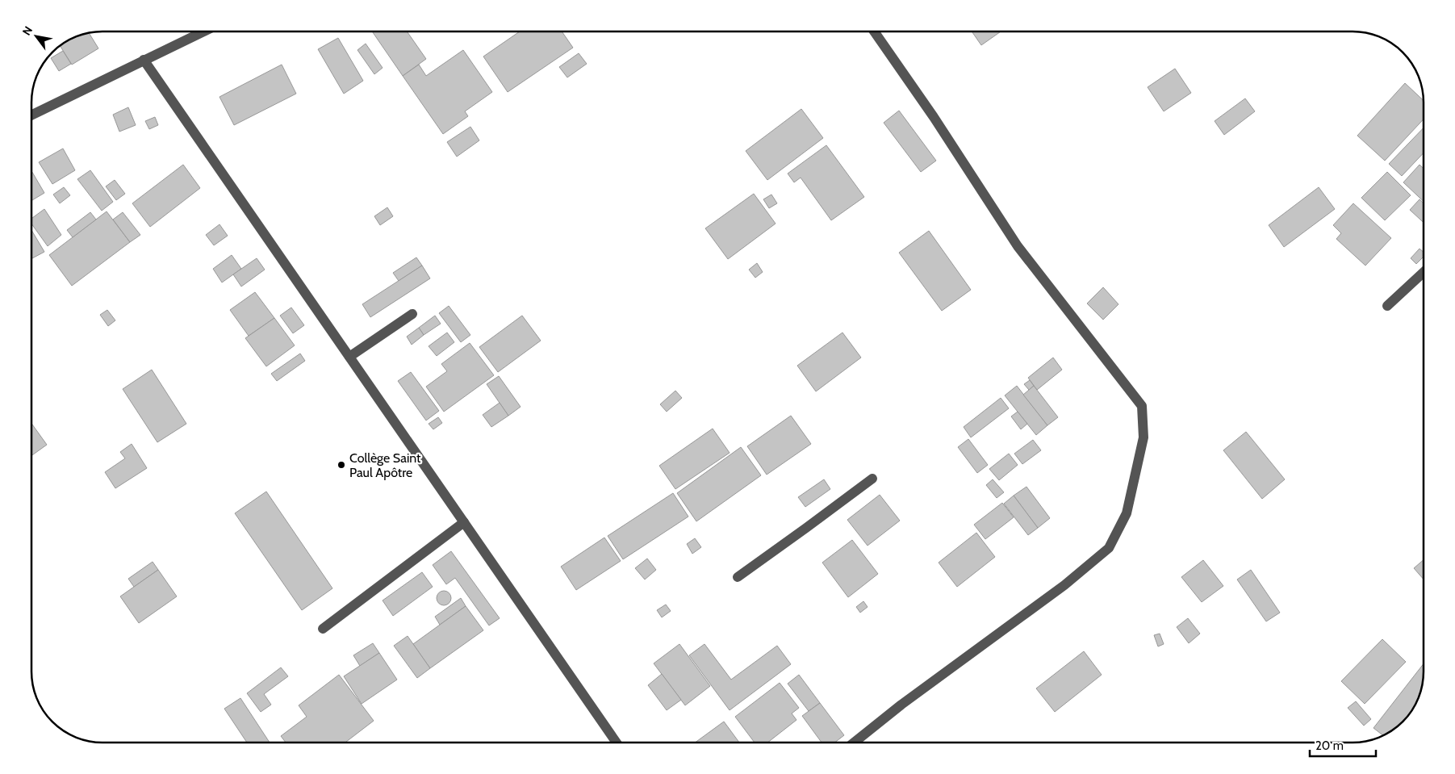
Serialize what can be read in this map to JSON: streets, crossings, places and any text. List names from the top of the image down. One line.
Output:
{"places":["Collège Saint Paul Apôtre"],"scale_bar":"20 m","north":"top left"}
